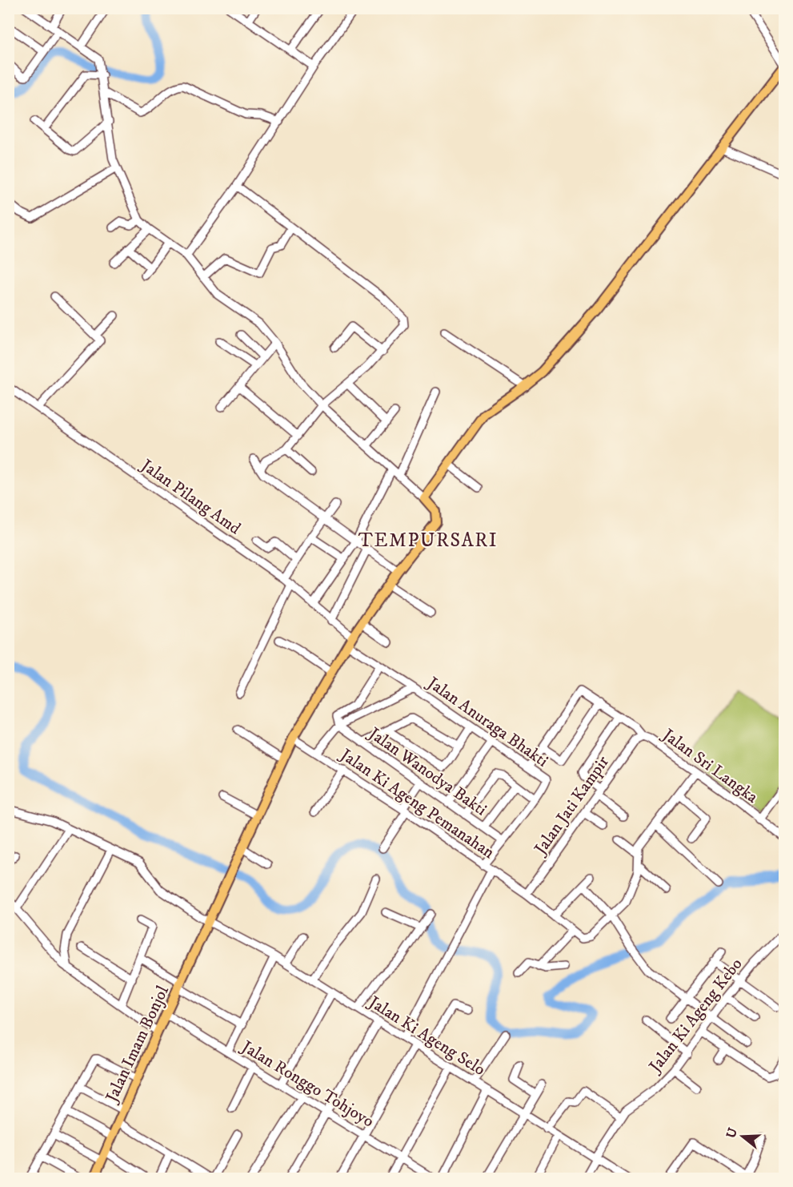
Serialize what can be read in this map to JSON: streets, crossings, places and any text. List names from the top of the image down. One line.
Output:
{"streets":{"main road":["Jalan Imam Bonjol"],"street":["Jalan Pilang Amd","Jalan Anuraga Bhakti","Jalan Sri Langka","Jalan Wanodya Bakti","Jalan Ki Ageng Pemanahan","Jalan Jati Kampir","Jalan Ki Ageng Kebo","Jalan Ki Ageng Selo","Jalan Ronggo Tohjoyo"]},"crossings":[["Jalan Pilang Amd","Jalan Imam Bonjol"],["Jalan Anuraga Bhakti","Jalan Imam Bonjol"],["Jalan Sri Langka","Jalan Jati Kampir"],["Jalan Ki Ageng Pemanahan","Jalan Jati Kampir"],["Jalan Ki Ageng Pemanahan","Jalan Imam Bonjol"],["Jalan Ki Ageng Kebo","Jalan Ki Ageng Selo"],["Jalan Ki Ageng Selo","Jalan Imam Bonjol"],["Jalan Imam Bonjol","Jalan Ronggo Tohjoyo"]],"districts":["TEMPURSARI"],"north":"left"}
